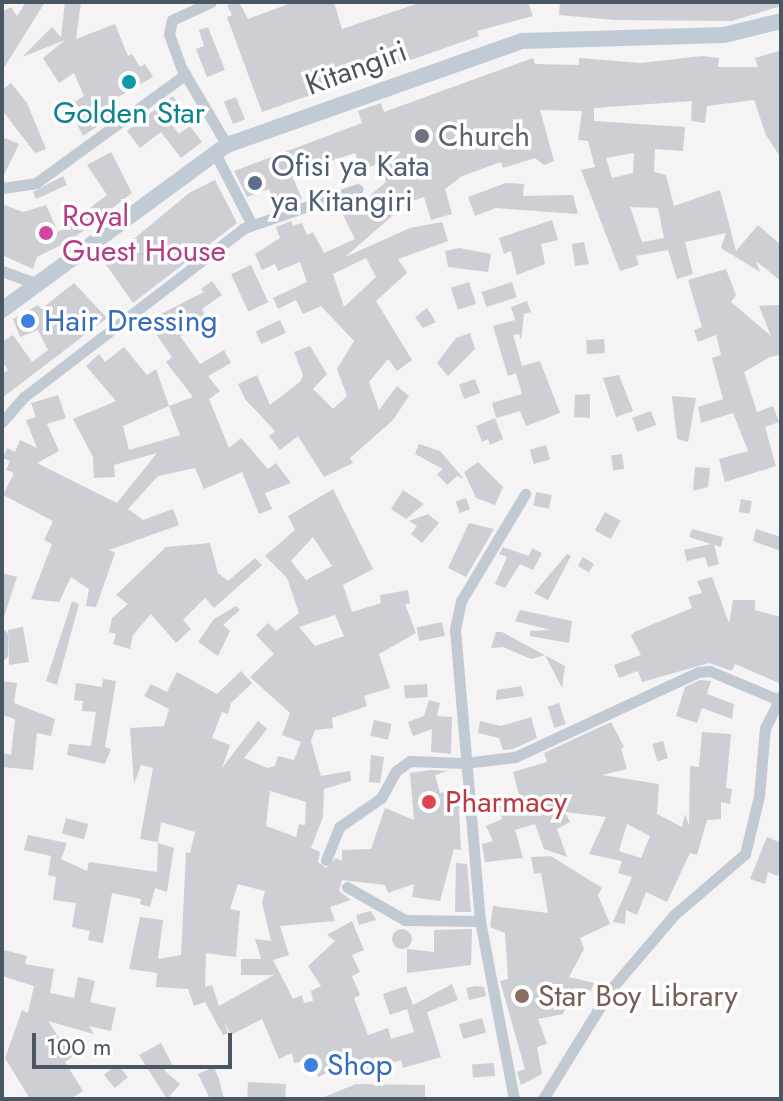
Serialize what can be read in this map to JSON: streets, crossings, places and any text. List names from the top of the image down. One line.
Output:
{"streets":{"main road":["Kitangiri"]},"places":["Golden Star","Church","Ofisi ya Kata ya Kitangiri","Royal Guest House","Hair Dressing","Pharmacy","Star Boy Library","Shop"],"scale_bar":"100 m"}
